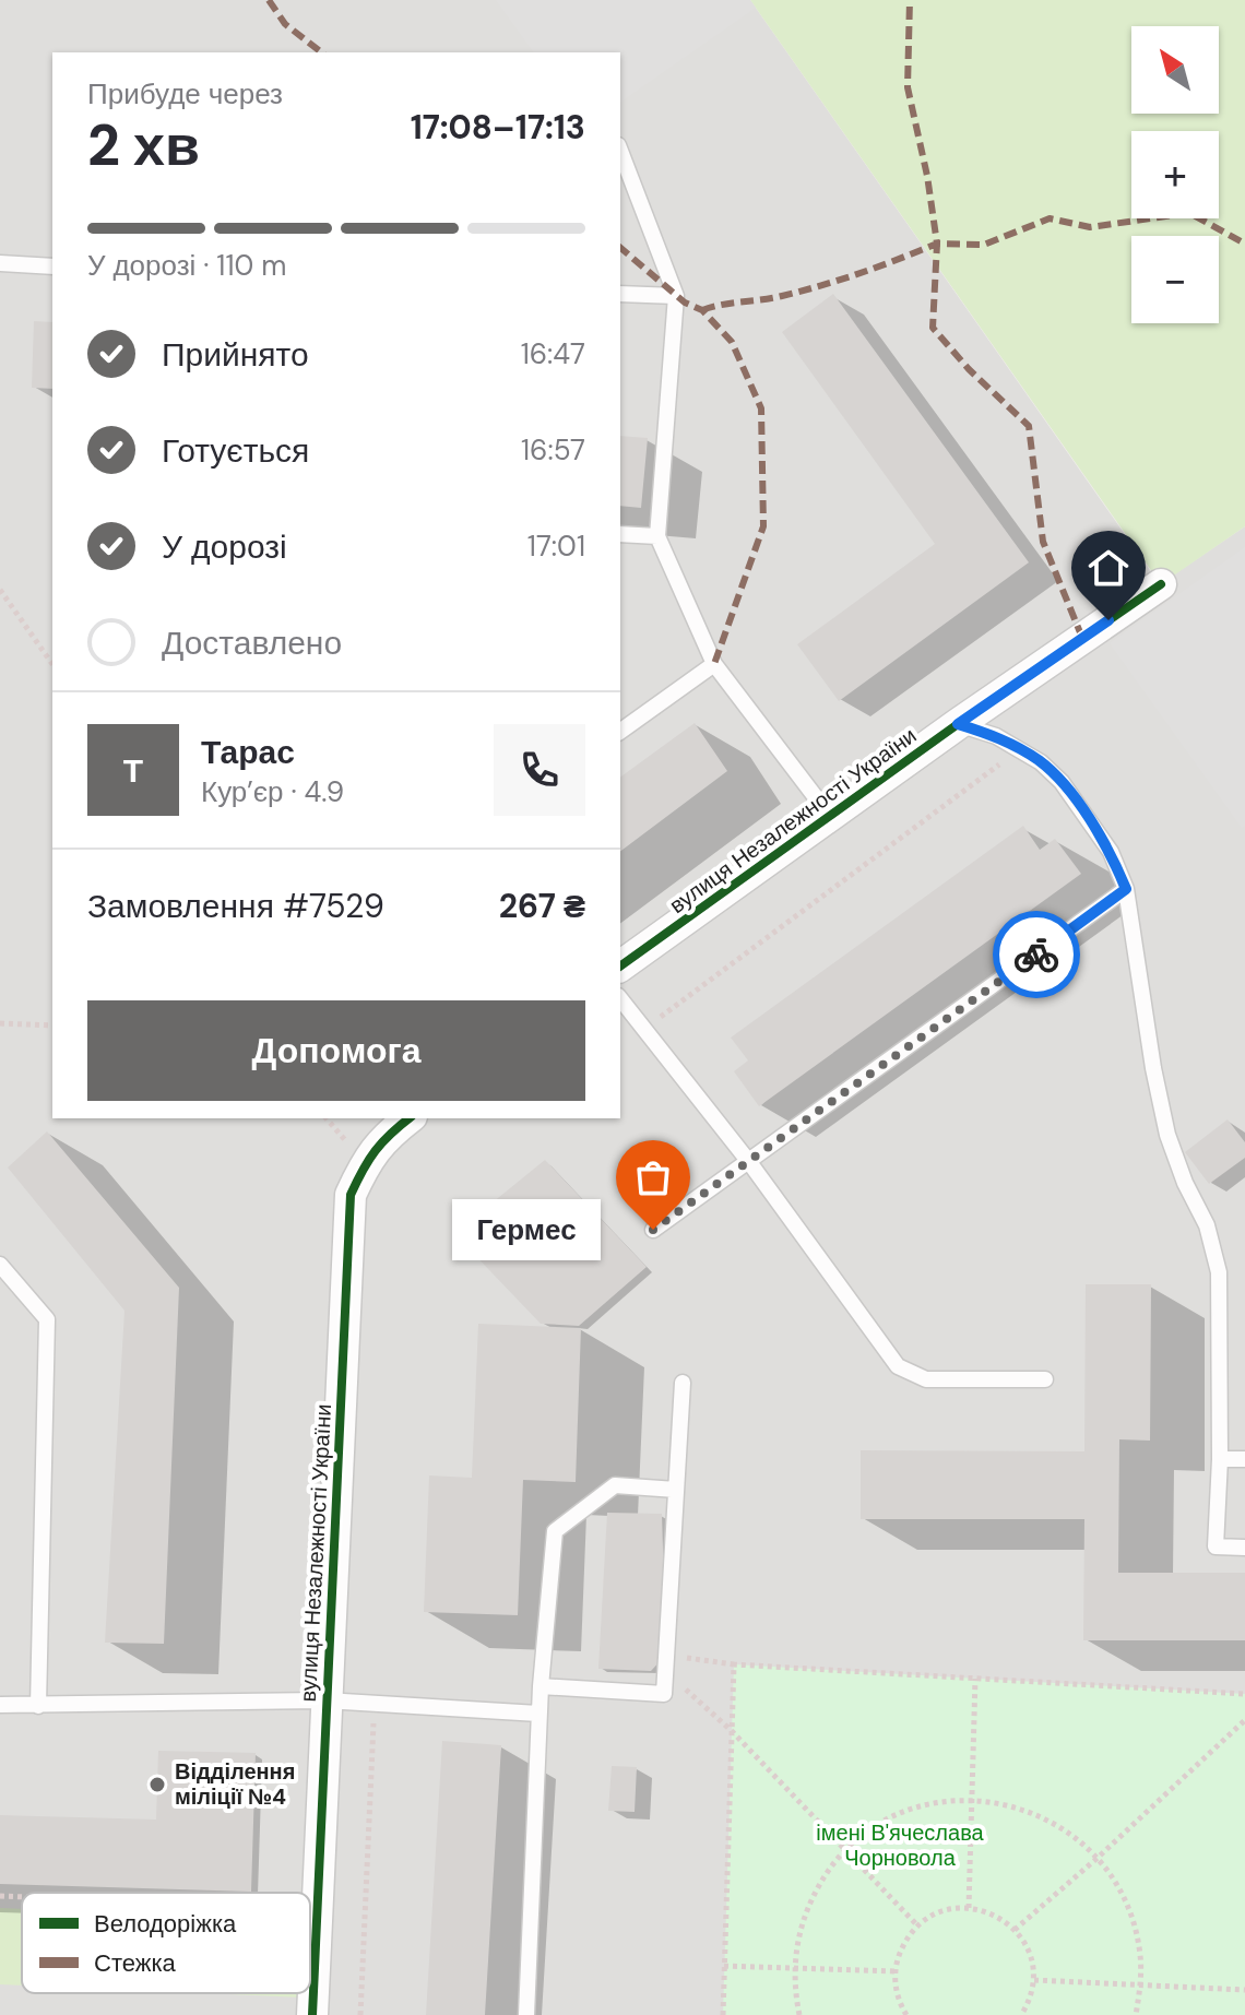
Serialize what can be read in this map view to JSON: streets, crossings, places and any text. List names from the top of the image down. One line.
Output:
{"streets":{"street":["вулиця Незалежності України"]},"parks":["імені В'ячеслава Чорновола"],"places":["Гермес","Відділення міліції №4"],"legend":["Велодоріжка","Стежка"],"north":"top left","page":{"map_buttons":["+","−"],"heading":["2 хв","Прибуде через","17:08–17:13"],"panel":["Тарас","Кур’єр · 4.9","Замовлення #7529","267 ₴"],"bar":"У дорозі · 110 m","list":[["Прийнято","16:47"],["Готується","16:57"],["У дорозі","17:01"],"Доставлено"],"round":"Т","buttons":"Допомога","bubble":"Гермес"}}
